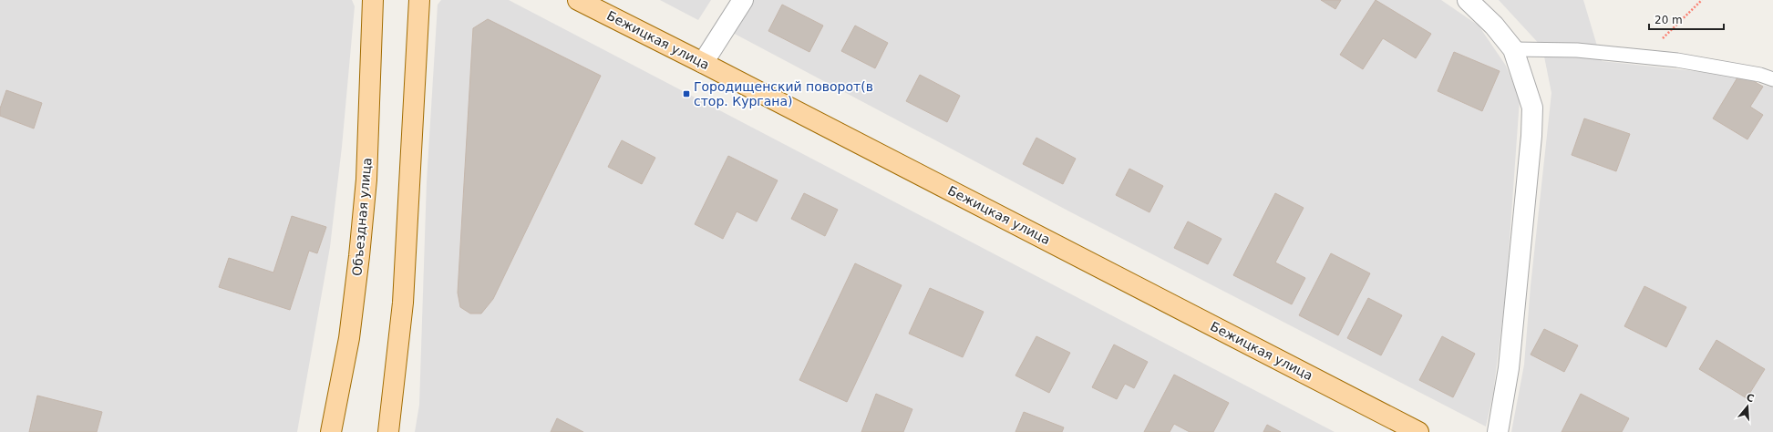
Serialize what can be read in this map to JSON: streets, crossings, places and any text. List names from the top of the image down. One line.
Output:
{"streets":{"main road":["Бежицкая улица","Объездная улица"]},"places":{"transit":["Городищенский поворот(в стор. Кургана)"]},"scale_bar":"20 m","north":"top"}
